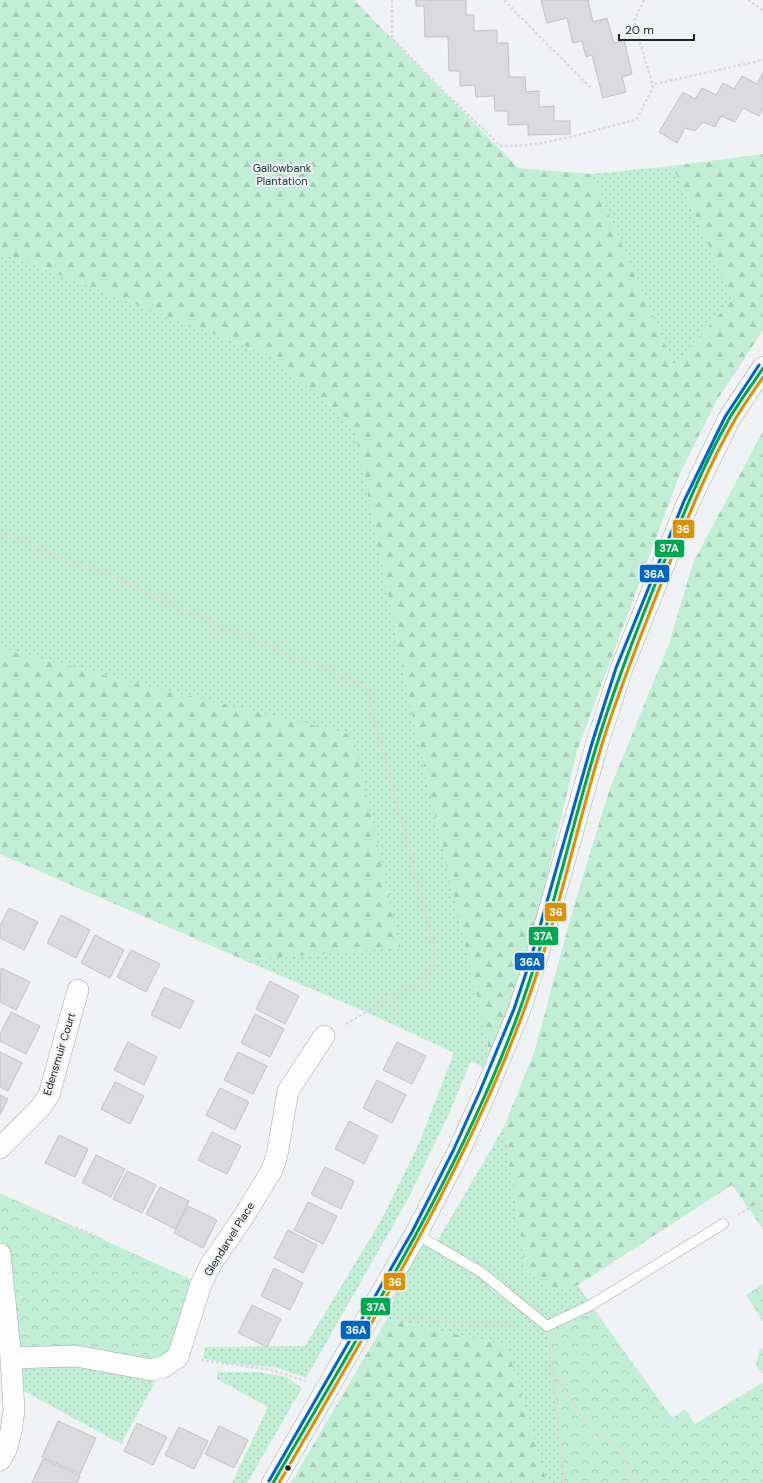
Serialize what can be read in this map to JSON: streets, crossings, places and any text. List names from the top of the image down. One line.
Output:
{"streets":{"street":["Edensmuir Court","Glendarvel Place"]},"parks":["Gallowbank Plantation"],"lines":["transit line 36A","transit line 37A","transit line 36"],"scale_bar":"20 m"}
